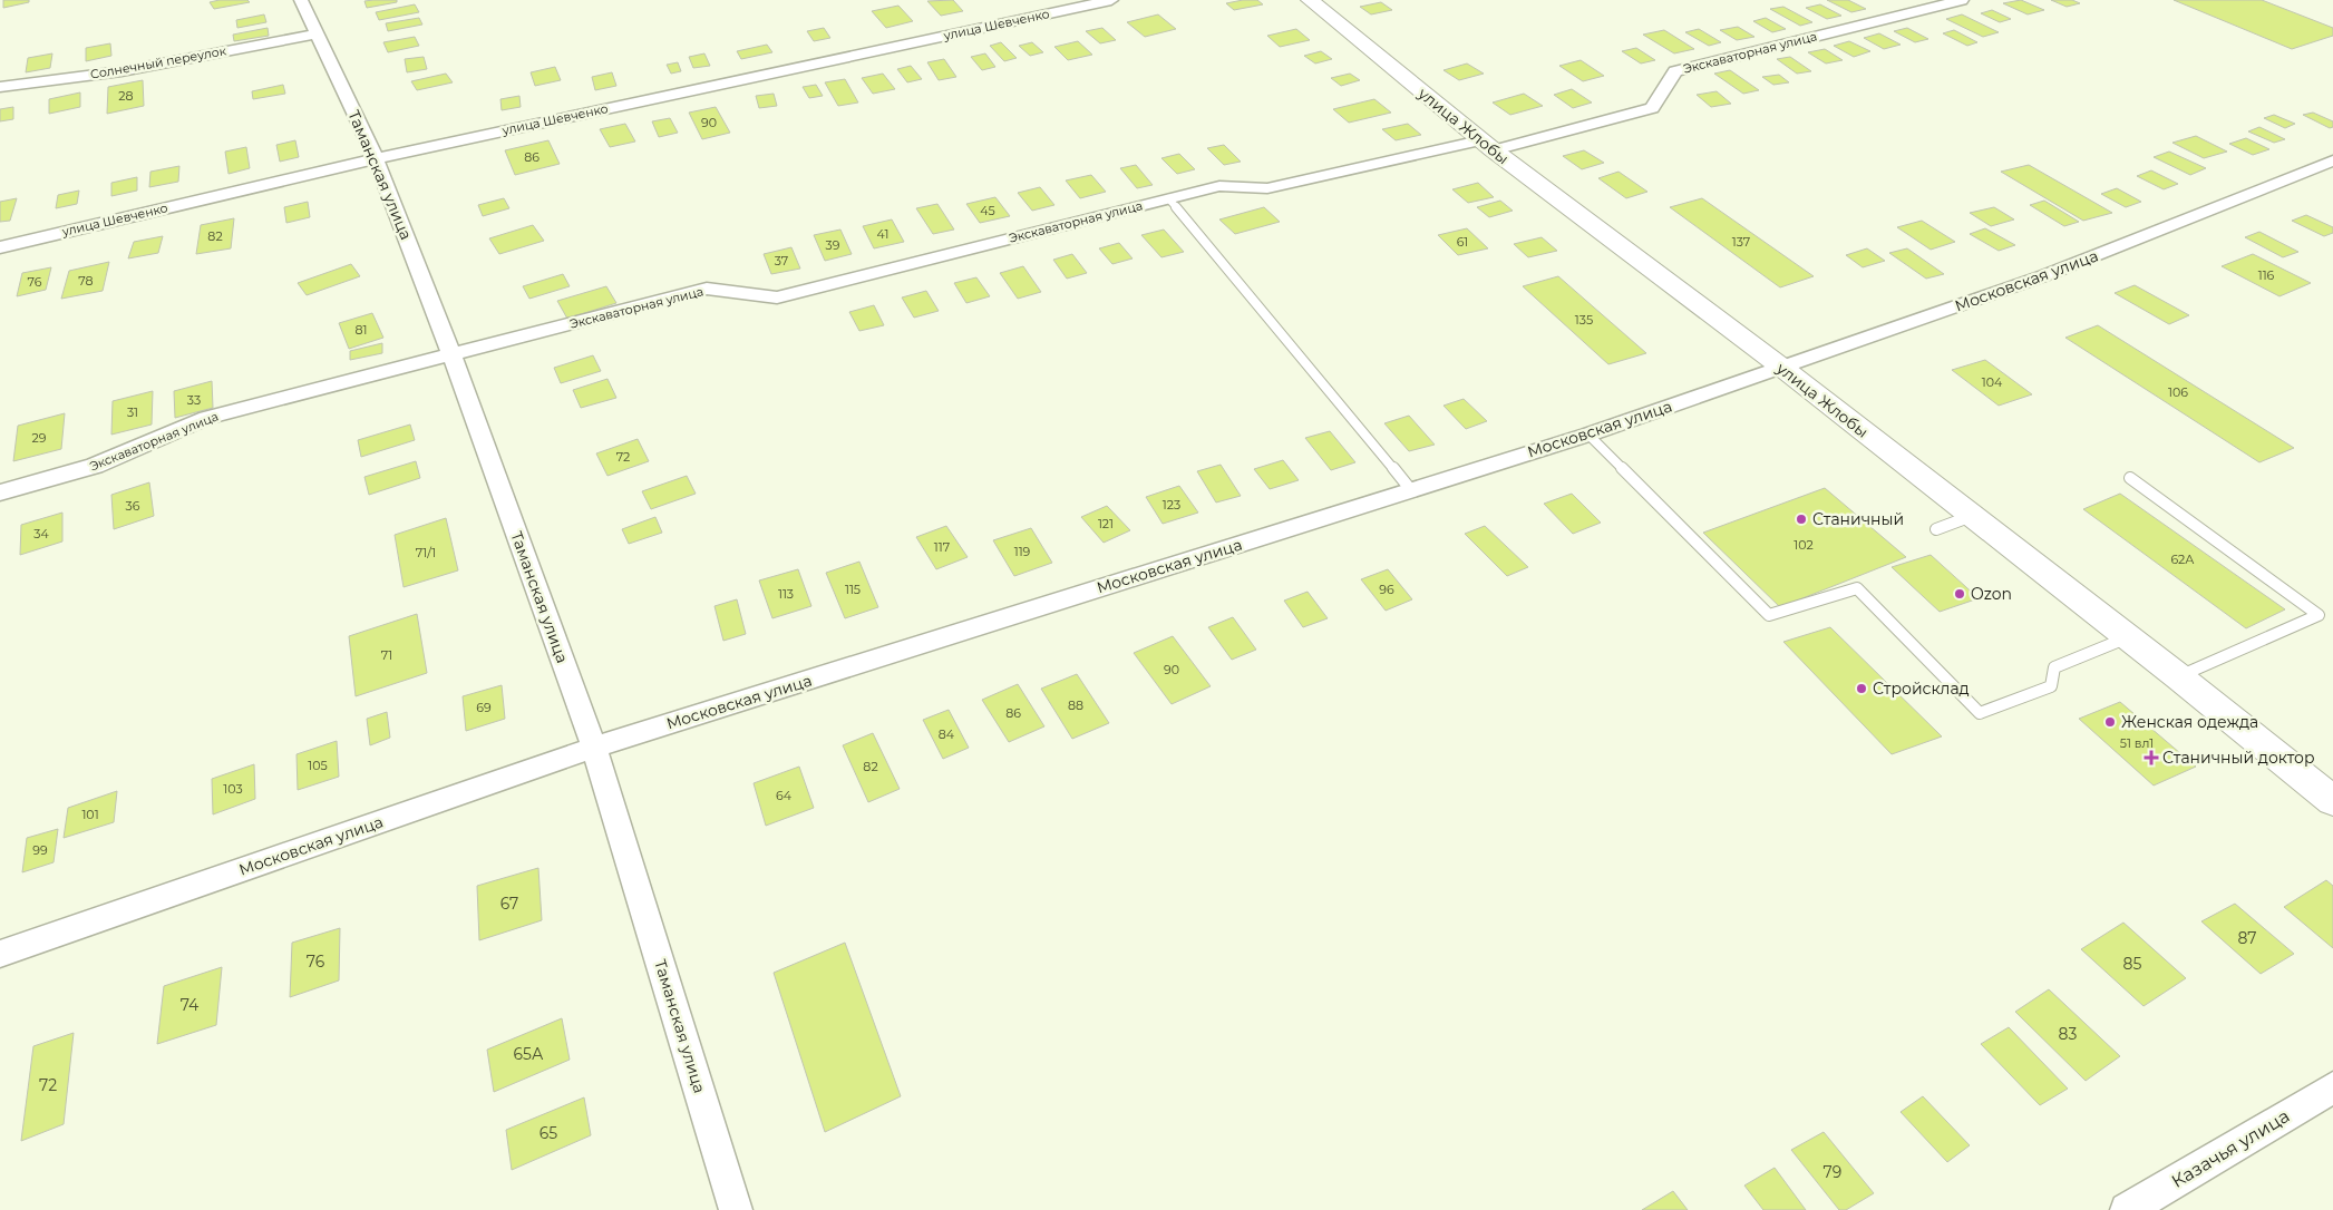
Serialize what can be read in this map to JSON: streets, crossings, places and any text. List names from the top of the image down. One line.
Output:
{"streets":{"street":["улица Шевченко","Экскаваторная улица","Солнечный переулок","улица Жлобы","Таманская улица","Московская улица","Казачья улица"]},"crossings":[["улица Шевченко","Таманская улица"],["Экскаваторная улица","улица Жлобы"],["Экскаваторная улица","Таманская улица"],["Солнечный переулок","Таманская улица"],["улица Жлобы","Московская улица"],["Таманская улица","Московская улица"]],"places":{"other":["Станичный","Ozon","Стройсклад","Женская одежда"],"health":["Станичный доктор"]},"house_numbers":["28","90","86","45","41","82","61","137","39","37","116","78","76","135","81","104","106","33","31","29","72","123","36","121","34","102","117","119","71/1","62А","115","96","113","71","90","88","69","86","84","51 вл1","105","82","103","64","101","99","67","87","76","85","74","83","65А","72","65","79"]}
